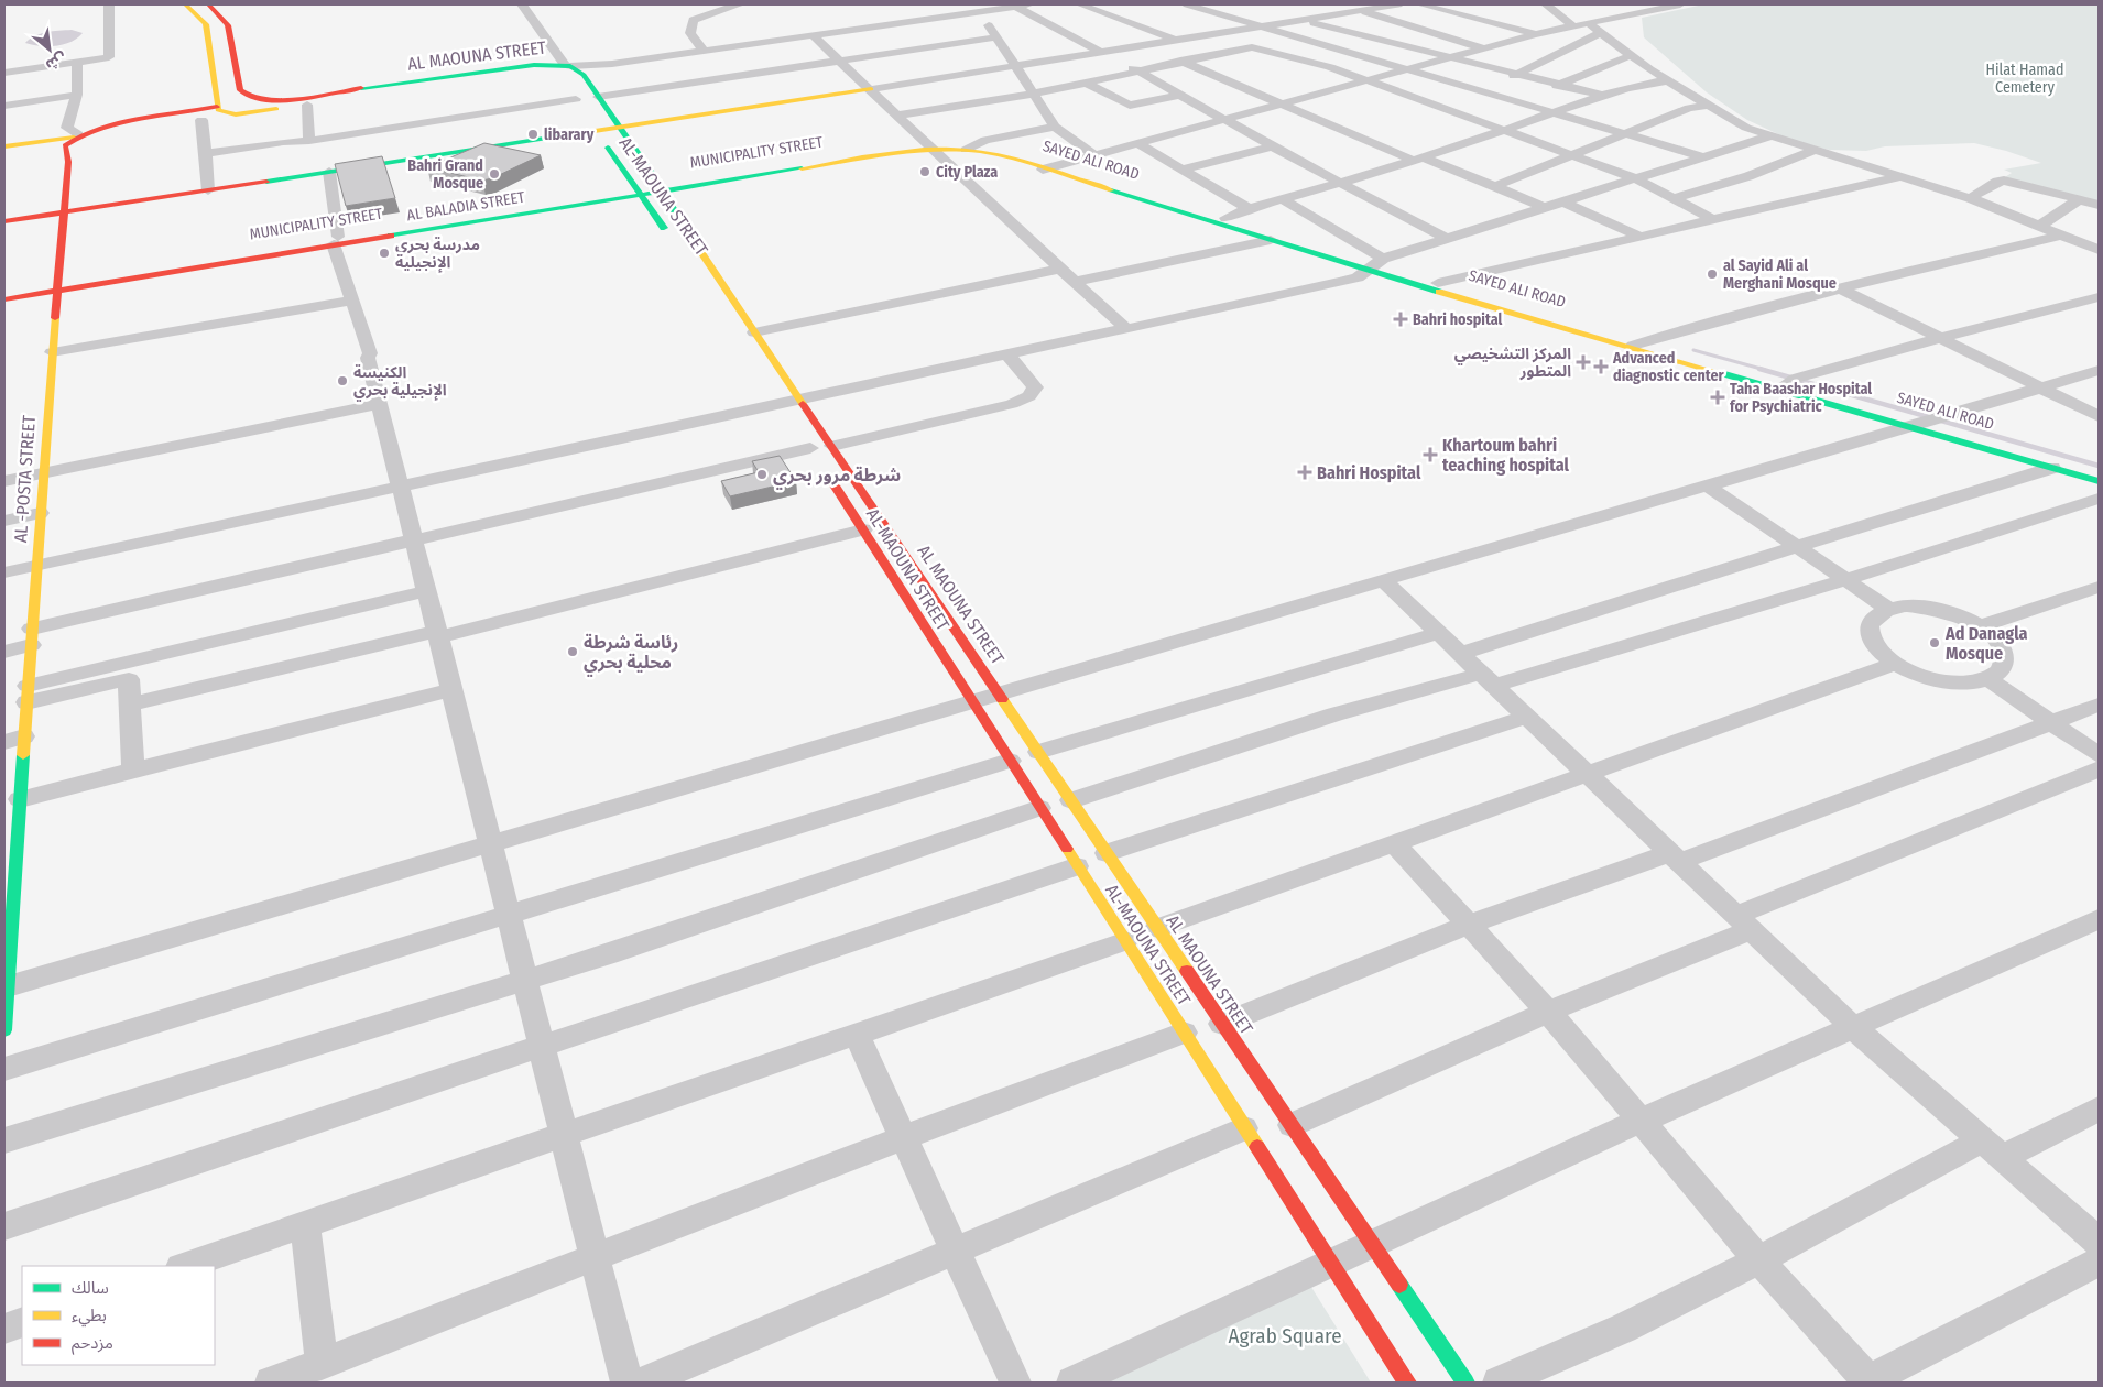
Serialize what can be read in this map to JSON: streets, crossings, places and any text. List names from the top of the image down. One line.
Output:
{"streets":{"main road":["AL MAOUNA STREET","MUNICIPALITY STREET","SAYED ALI ROAD","AL-MAOUNA STREET","AL -POSTA STREET"]},"crossings":[["AL MAOUNA STREET","MUNICIPALITY STREET"],["AL MAOUNA STREET","AL-MAOUNA STREET"],["MUNICIPALITY STREET","SAYED ALI ROAD"],["MUNICIPALITY STREET","AL-MAOUNA STREET"],["MUNICIPALITY STREET","AL -POSTA STREET"]],"parks":["Hilat Hamad Cemetery","Agrab Square"],"places":{"other":["libarary","City Plaza","Bahri Grand Mosque","مدرسة بحري الإنجيلية","al Sayid Ali al Merghani Mosque","الكنيسة الإنجيلية بحري","شرطة مرور بحري","Ad Danagla Mosque","رئاسة شرطة محلية بحري"],"health":["Bahri hospital","المركز التشخيصي المتطور","Advanced diagnostic center","Taha Baashar Hospital for Psychiatric","Khartoum bahri teaching hospital","Bahri Hospital"]},"legend":["سالك","بطيء","مزدحم"],"north":"bottom right"}
